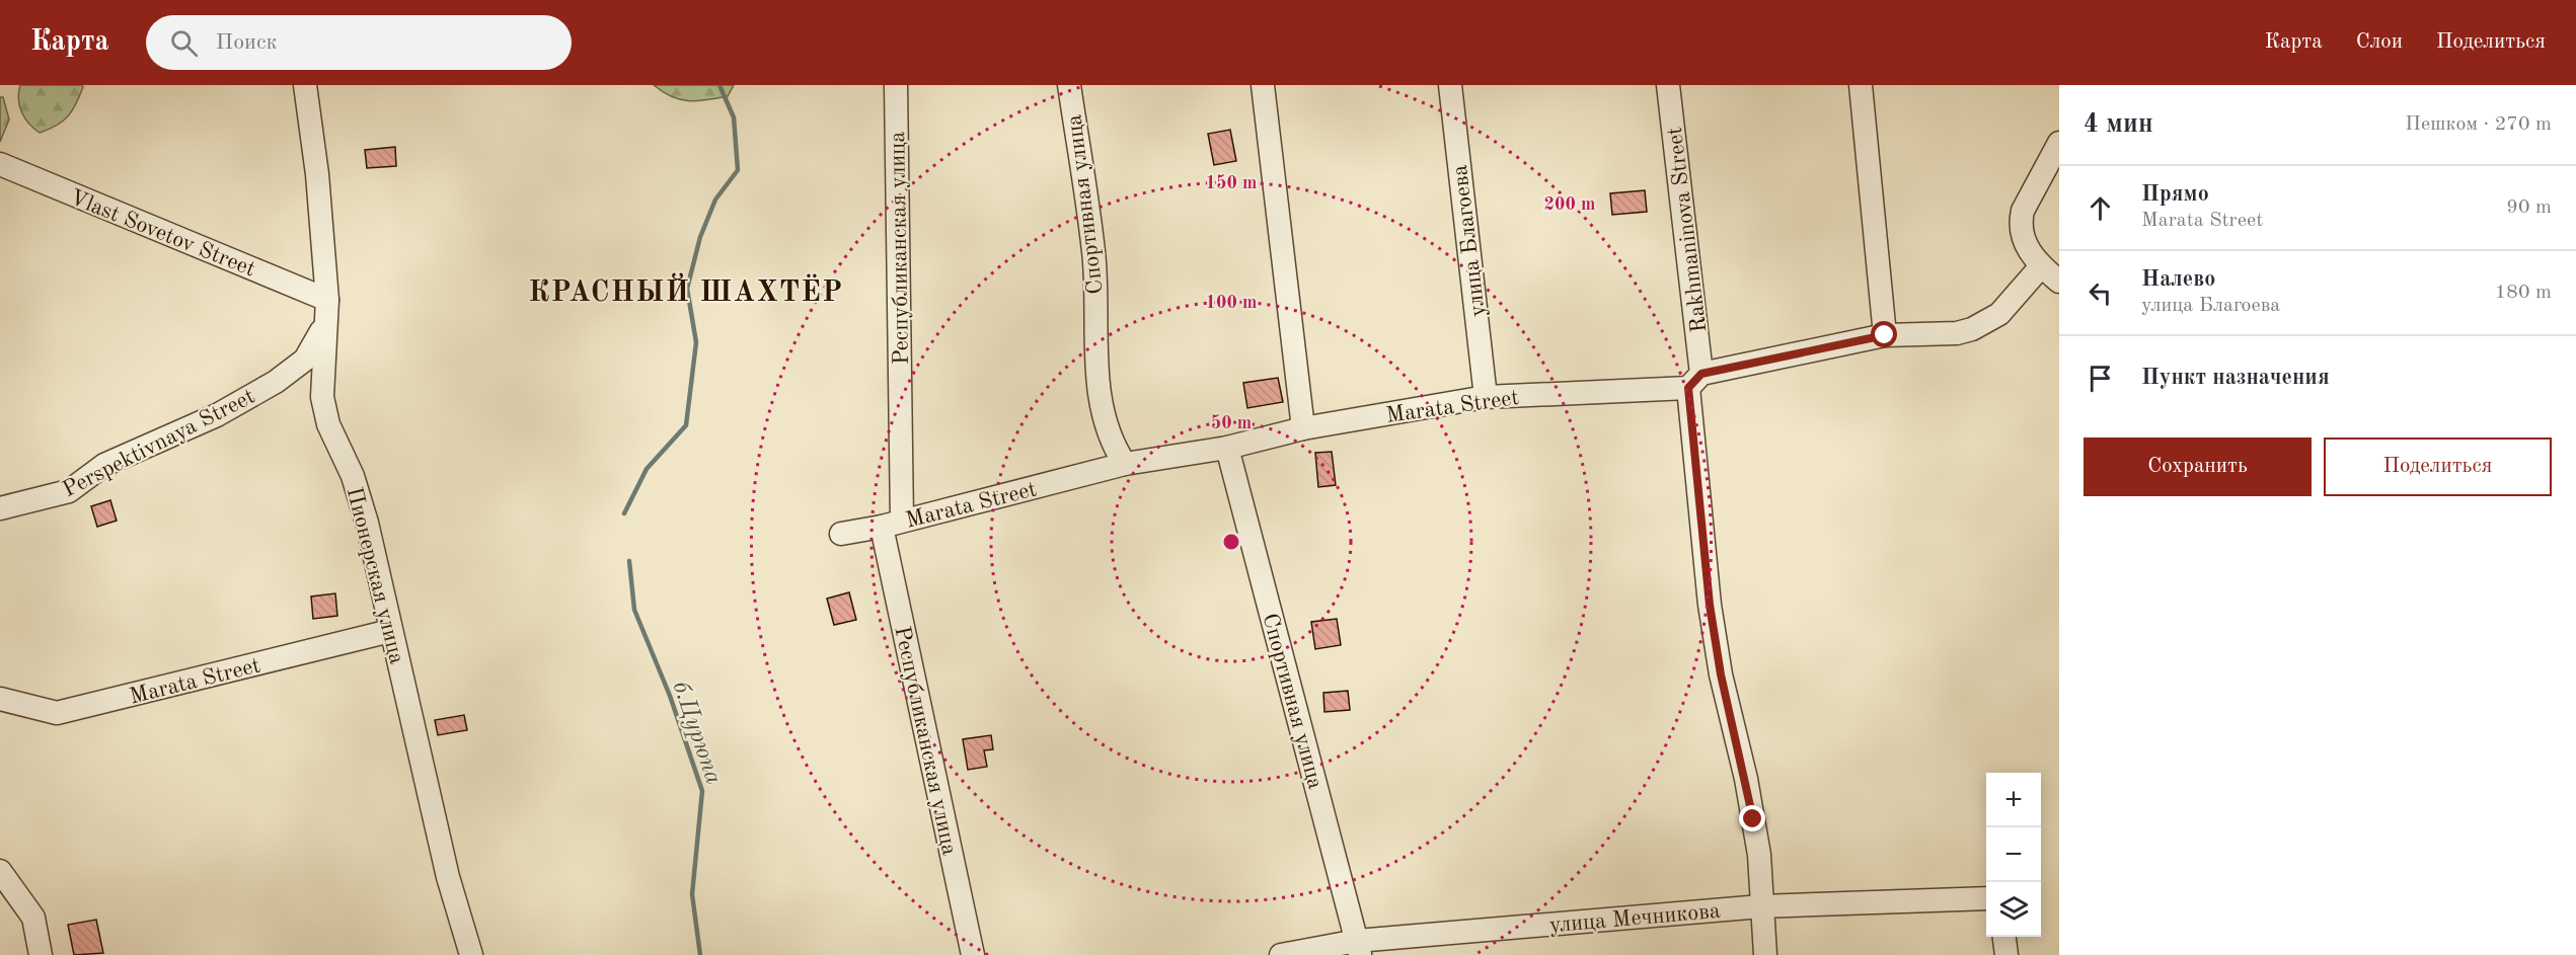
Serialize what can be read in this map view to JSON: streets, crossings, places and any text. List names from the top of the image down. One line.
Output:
{"streets":{"street":["Спортивная улица","Rakhmaninova Street","Vlast Sovetov Street","улица Благоева","Республиканская улица","Marata Street","Perspektivnaya Street","Пионерская улица","улица Мечникова"]},"crossings":[["Спортивная улица","Marata Street"],["Спортивная улица","улица Мечникова"],["Rakhmaninova Street","Marata Street"],["Vlast Sovetov Street","Пионерская улица"],["улица Благоева","Marata Street"],["Республиканская улица","Marata Street"],["Marata Street","Пионерская улица"],["Perspektivnaya Street","Пионерская улица"]],"districts":["КРАСНЫЙ ШАХТЁР"],"water":["б.Цурюпа"],"page":{"header":"Карта","search":"Поиск","nav":["Карта","Слои","Поделиться"],"heading":["4 мин","Пешком · 270 m"],"list":[["Прямо","Marata Street","90 m"],["Налево","улица Благоева","180 m"],"Пункт назначения"],"buttons":["Сохранить","Поделиться"],"map_buttons":["+","−"]},"rings":["150 m","200 m","100 m","50 m"]}
